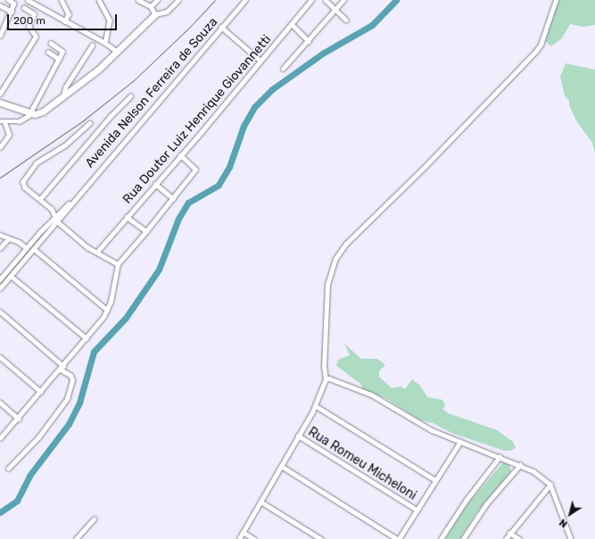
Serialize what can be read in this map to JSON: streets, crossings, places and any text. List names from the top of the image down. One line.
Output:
{"streets":{"street":["Avenida Nelson Ferreira de Souza","Rua Doutor Luiz Henrique Giovannetti","Rua Romeu Micheloni"]},"scale_bar":"200 m","north":"bottom left"}
